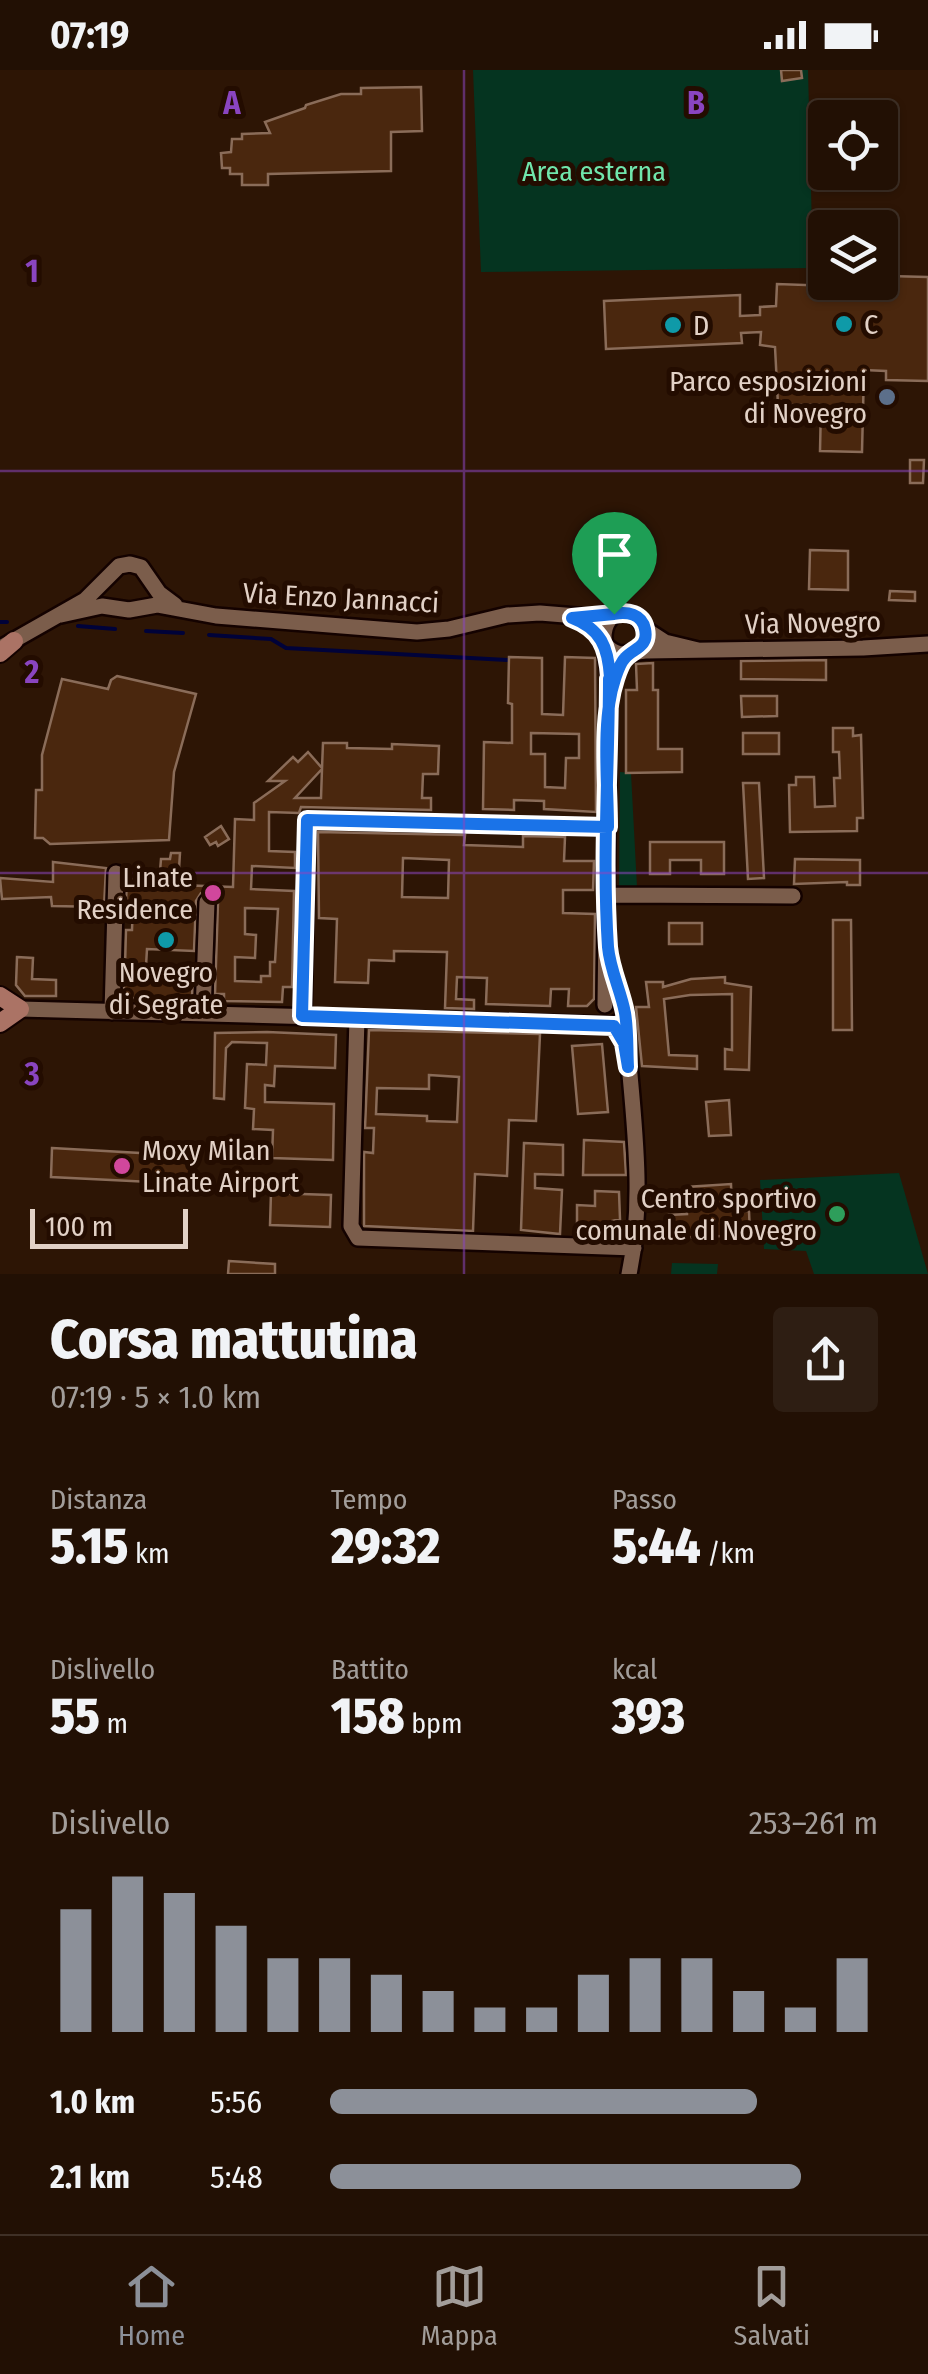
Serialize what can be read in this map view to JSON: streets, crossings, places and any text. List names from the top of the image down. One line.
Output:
{"streets":{"street":["Via Enzo Jannacci","Via Novegro"]},"crossings":[["Via Enzo Jannacci","Via Novegro"]],"parks":["Area esterna"],"places":["C","D","Parco esposizioni di Novegro","Linate Residence","Novegro di Segrate","Moxy Milan Linate Airport","Centro sportivo comunale di Novegro"],"scale_bar":"100 m","page":{"status":"07:19","scale":"100 m","heading":["Corsa mattutina","07:19 · 5 × 1.0 km"],"stats":[["Distanza","5.15 km"],["Tempo","29:32"],["Passo","5:44 /km"],["Dislivello","55 m"],["Battito","158 bpm"],["kcal","393"]],"chart":["Dislivello","253–261 m"],"list":[{"name":"1.0 km","note":"5:56"},{"name":"2.1 km","note":"5:48"}],"tabs":["Home","Mappa","Salvati"]},"grid":{"columns":["A","B"],"rows":["1","2","3"]}}
